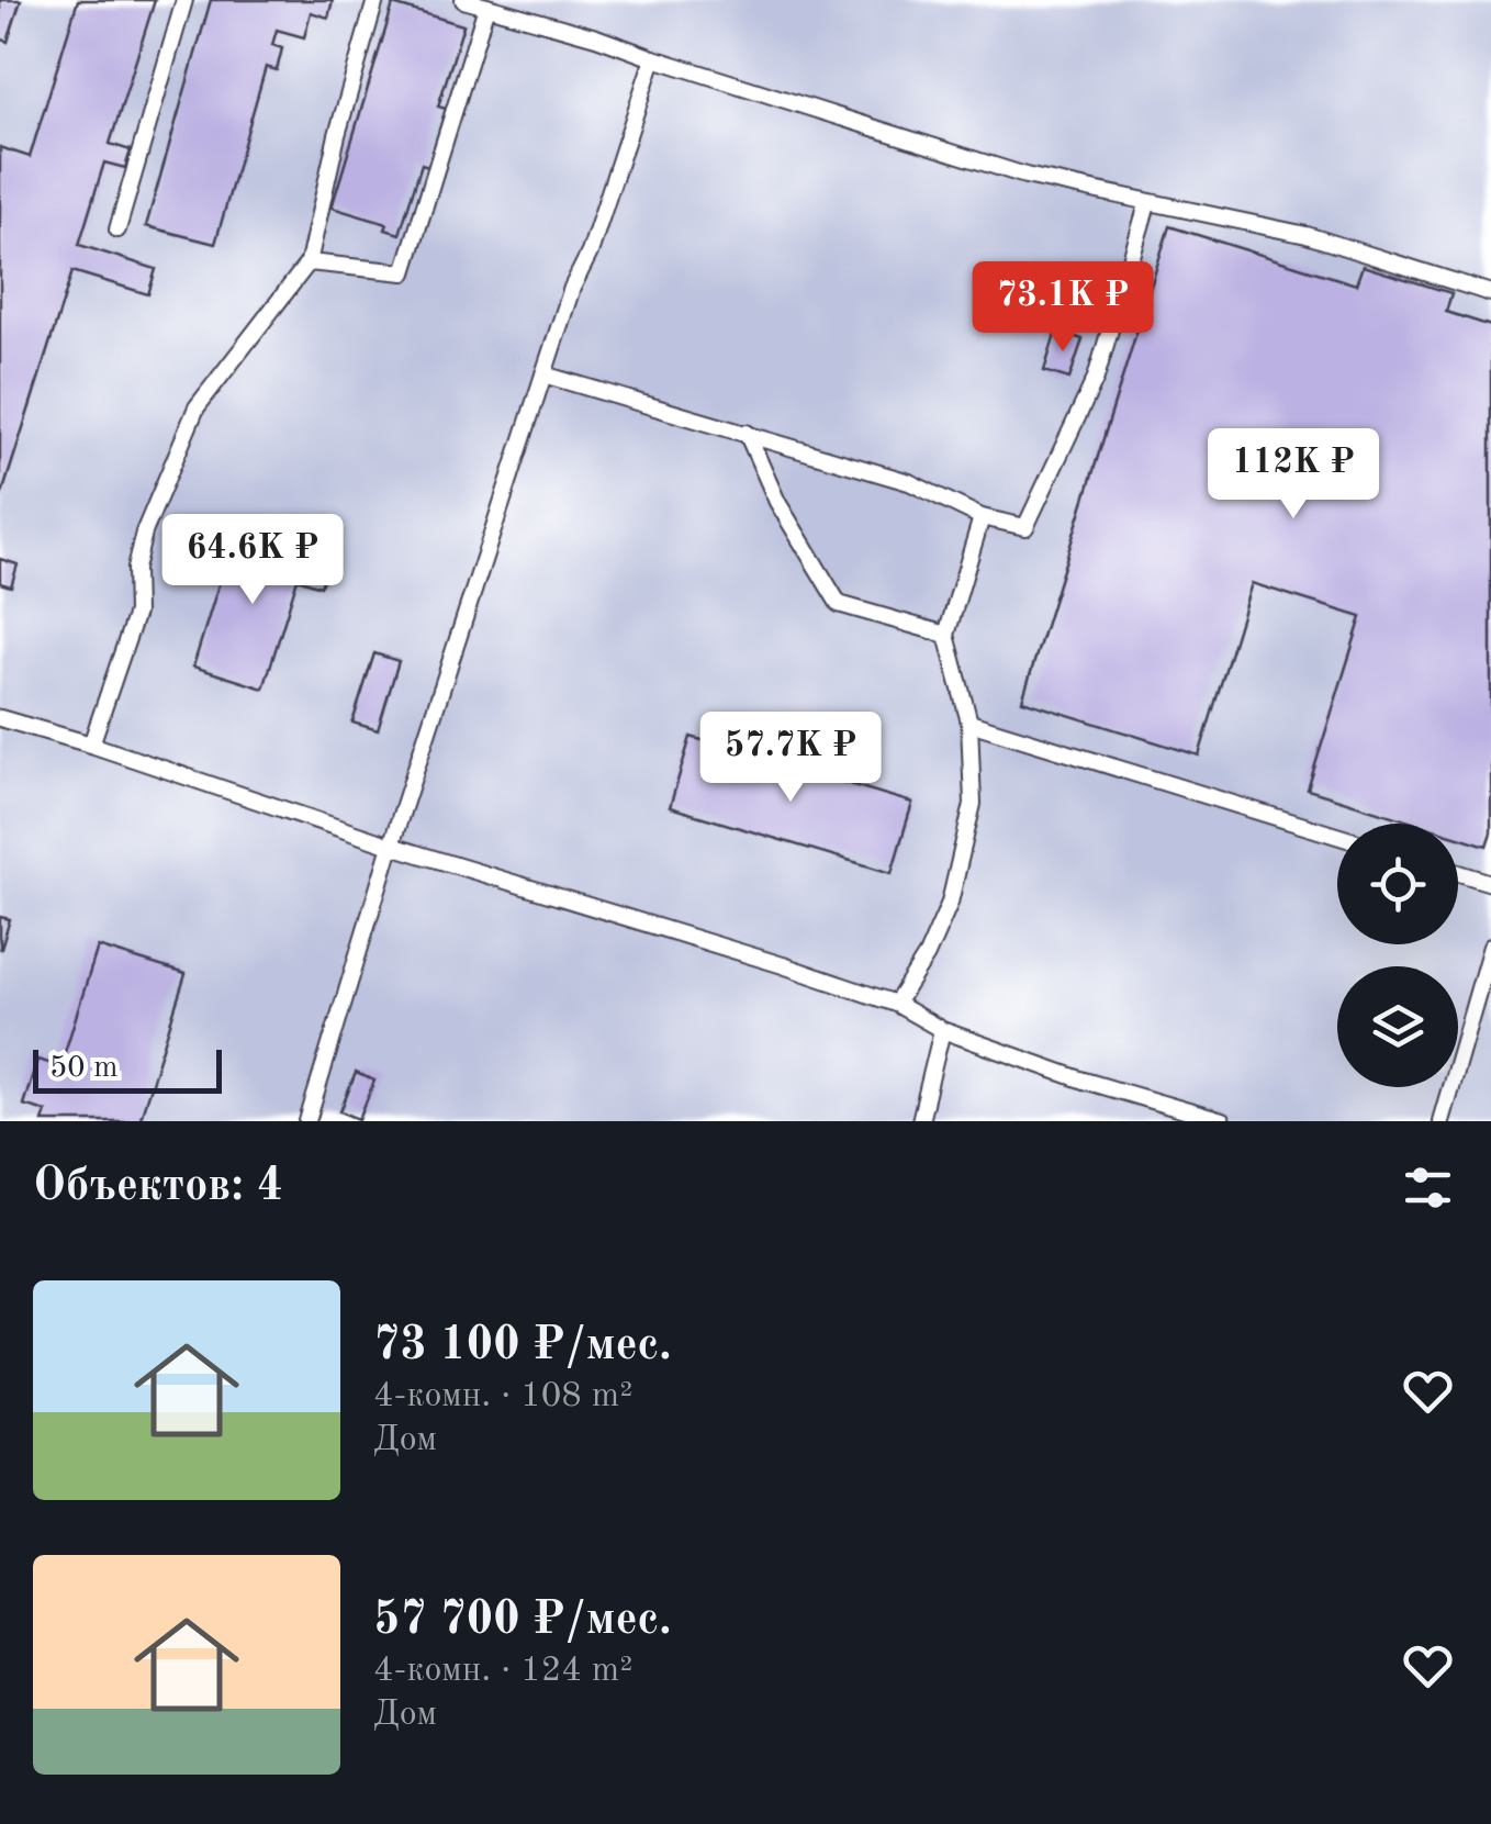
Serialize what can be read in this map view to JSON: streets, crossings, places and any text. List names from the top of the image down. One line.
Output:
{"scale_bar":"50 m","page":{"price":["73.1K ₽","112K ₽","64.6K ₽","57.7K ₽"],"scale":"50 m","heading":"Объектов: 4","list":[{"name":"73 100 ₽/мес.","note":"4-комн. · 108 m² · Дом"},{"name":"57 700 ₽/мес.","note":"4-комн. · 124 m² · Дом"}]}}
